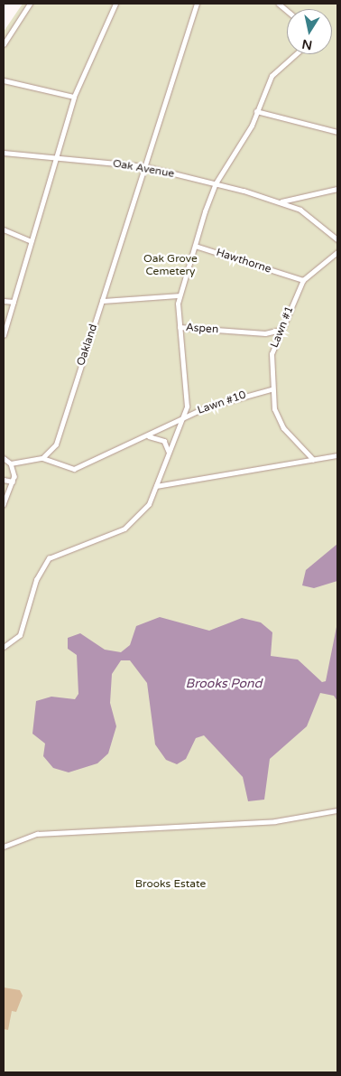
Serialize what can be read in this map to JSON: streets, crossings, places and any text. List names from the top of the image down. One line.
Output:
{"streets":{"lane":["Oak Avenue","Hawthorne","Lawn #1","Aspen","Oakland","Lawn #10"]},"crossings":[["Oak Avenue","Oakland"],["Hawthorne","Lawn #1"],["Hawthorne","Aspen"],["Lawn #1","Aspen"],["Lawn #1","Lawn #10"],["Aspen","Lawn #10"]],"water":["Brooks Pond"],"parks":["Oak Grove Cemetery","Brooks Estate"],"north":"bottom"}
